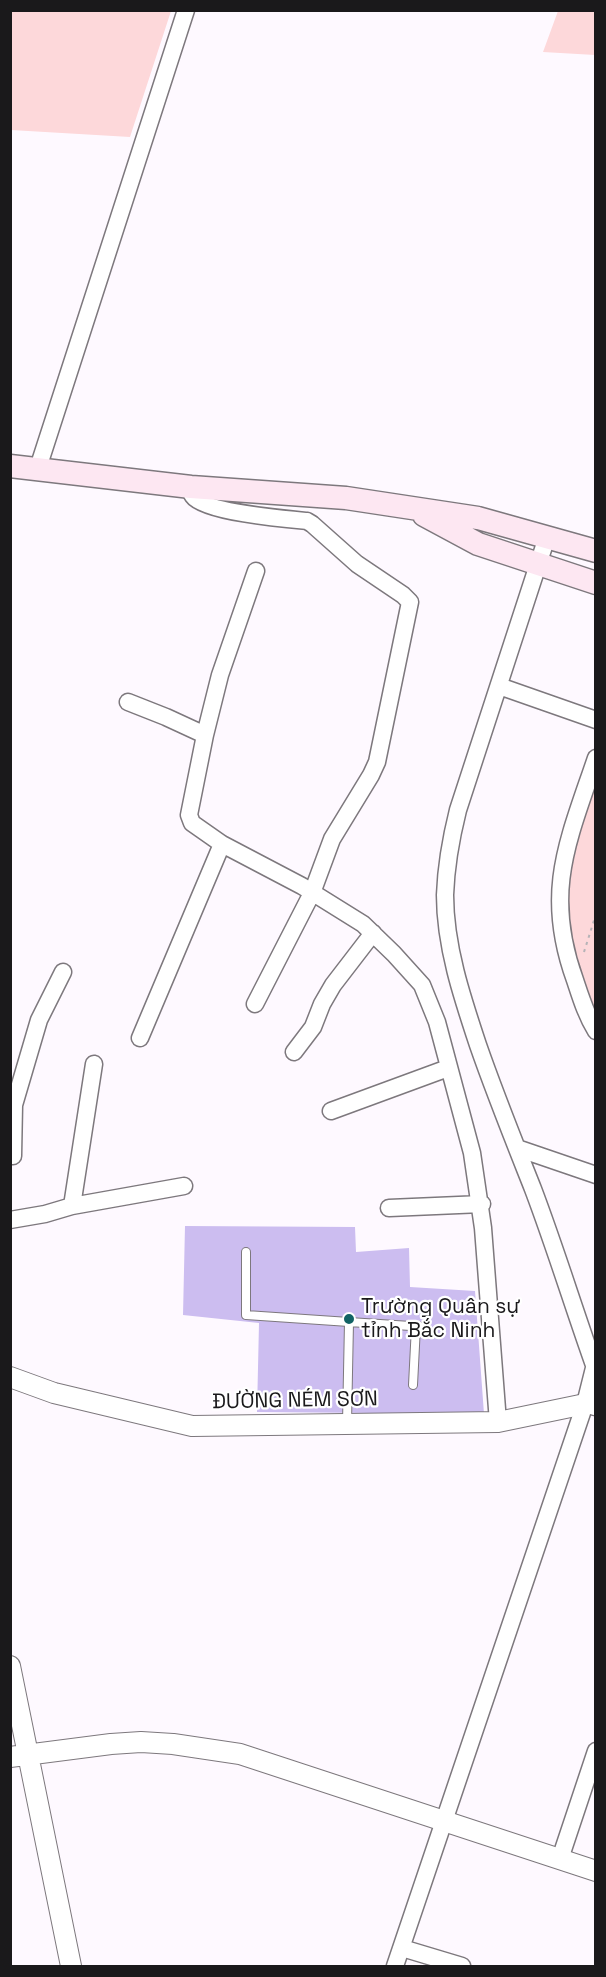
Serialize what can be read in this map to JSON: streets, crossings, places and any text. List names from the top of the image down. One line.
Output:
{"streets":{"street":["ĐƯỜNG NÉM SƠN"]},"places":["Trường Quân sự tỉnh Bắc Ninh"]}
